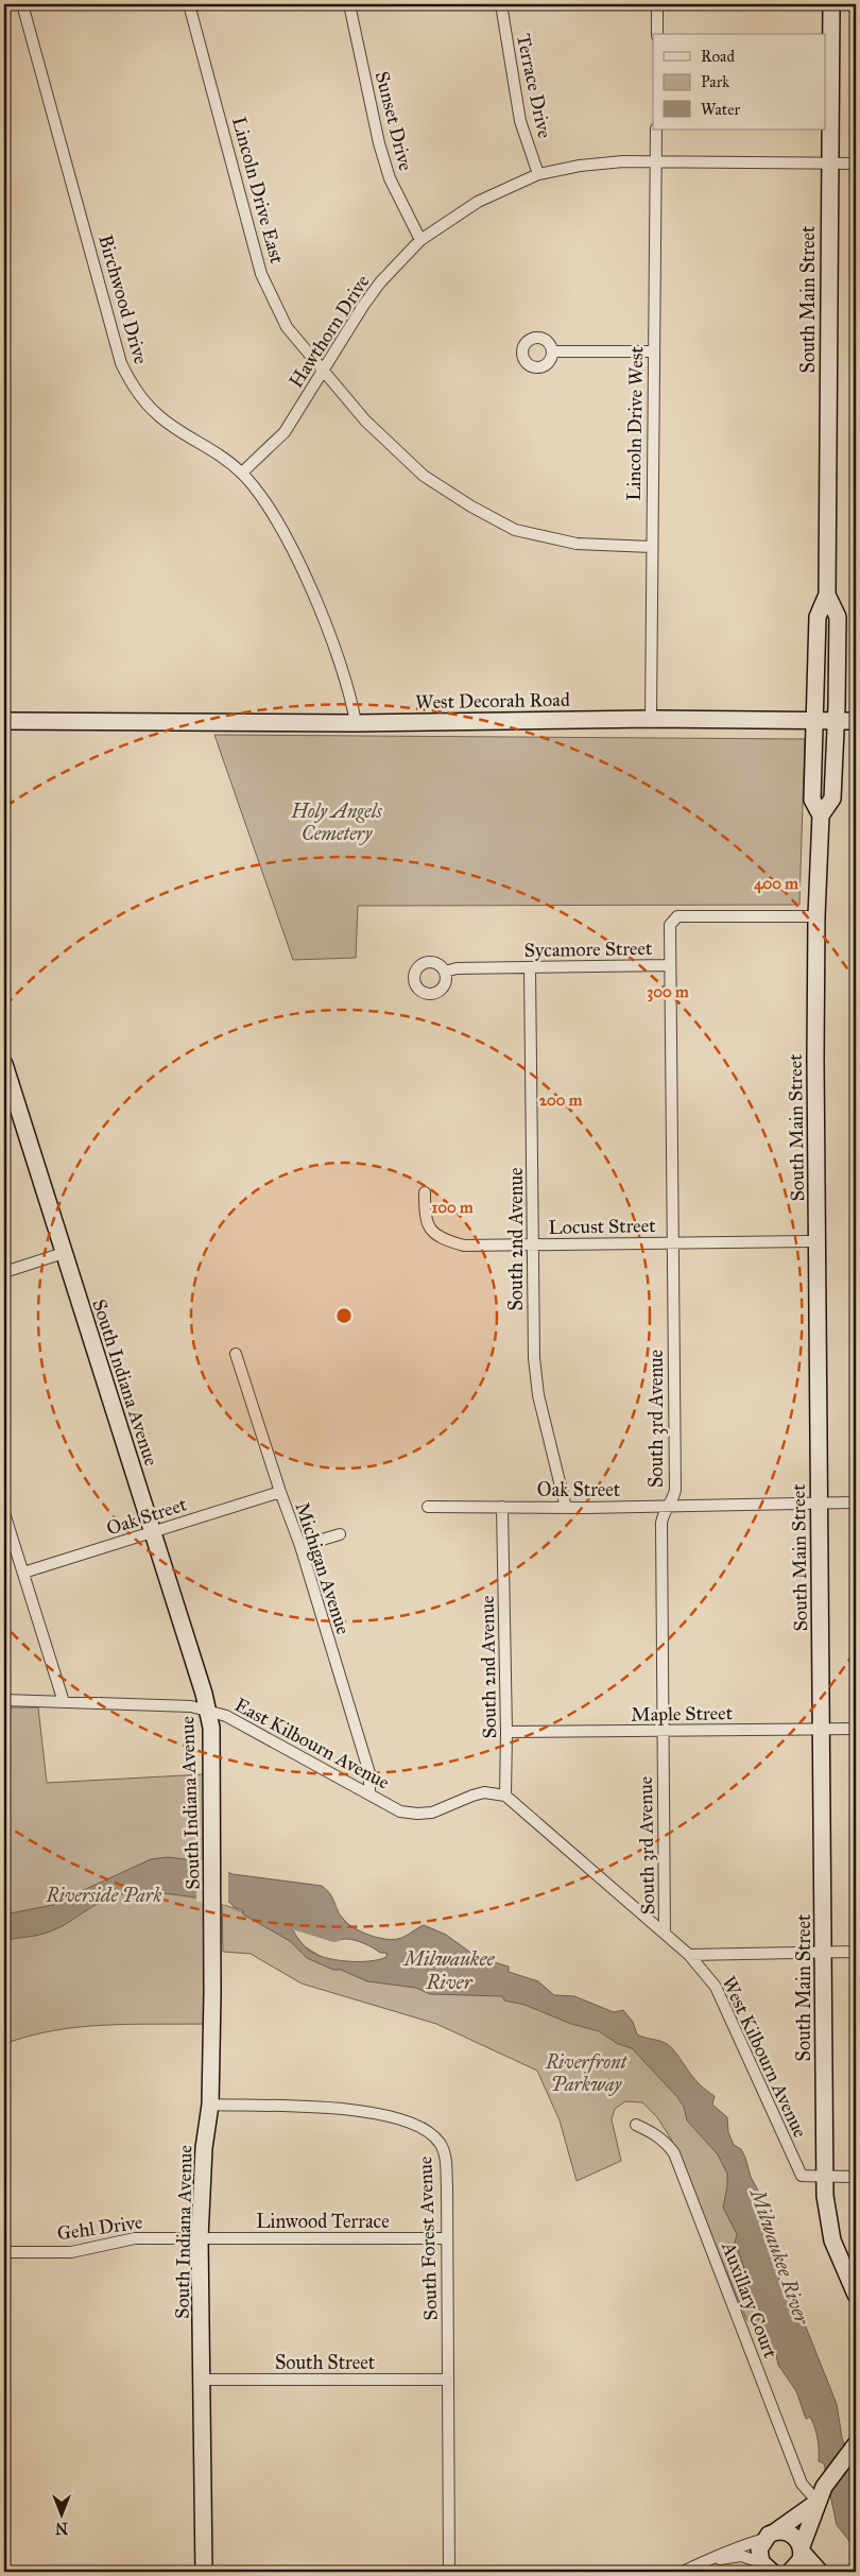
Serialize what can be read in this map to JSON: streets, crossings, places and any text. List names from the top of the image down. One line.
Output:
{"streets":{"street":["Terrace Drive","Sunset Drive","Lincoln Drive East","Birchwood Drive","South Main Street","Hawthorn Drive","Lincoln Drive West","West Decorah Road","Sycamore Street","Locust Street","South 2nd Avenue","South Indiana Avenue","South 3rd Avenue","Oak Street","Michigan Avenue","Maple Street","East Kilbourn Avenue","West Kilbourn Avenue","Linwood Terrace","Gehl Drive","South Forest Avenue","Auxillary Court","South Street"]},"crossings":[["Terrace Drive","Hawthorn Drive"],["Sunset Drive","Hawthorn Drive"],["Lincoln Drive East","Hawthorn Drive"],["Lincoln Drive East","Lincoln Drive West"],["Birchwood Drive","Hawthorn Drive"],["Birchwood Drive","West Decorah Road"],["South Main Street","Hawthorn Drive"],["South Main Street","West Decorah Road"],["South Main Street","Sycamore Street"],["South Main Street","Locust Street"],["South Main Street","Oak Street"],["South Main Street","Maple Street"],["South Main Street","West Kilbourn Avenue"],["Hawthorn Drive","Lincoln Drive West"],["Lincoln Drive West","West Decorah Road"],["Sycamore Street","South 2nd Avenue"],["Sycamore Street","South 3rd Avenue"],["Locust Street","South 2nd Avenue"],["Locust Street","South 3rd Avenue"],["South 2nd Avenue","Oak Street"],["South 2nd Avenue","Maple Street"],["South 2nd Avenue","East Kilbourn Avenue"],["South 2nd Avenue","West Kilbourn Avenue"],["South Indiana Avenue","Oak Street"],["South Indiana Avenue","East Kilbourn Avenue"],["South Indiana Avenue","Linwood Terrace"],["South Indiana Avenue","Gehl Drive"],["South Indiana Avenue","South Forest Avenue"],["South Indiana Avenue","South Street"],["South 3rd Avenue","Oak Street"],["South 3rd Avenue","Maple Street"],["South 3rd Avenue","West Kilbourn Avenue"],["Oak Street","Michigan Avenue"],["Michigan Avenue","East Kilbourn Avenue"],["East Kilbourn Avenue","West Kilbourn Avenue"],["Linwood Terrace","Gehl Drive"],["Linwood Terrace","South Forest Avenue"],["South Forest Avenue","South Street"]],"water":["Milwaukee River"],"parks":["Holy Angels Cemetery","Riverside Park","Riverfront Parkway"],"legend":["Road","Park","Water"],"north":"bottom","rings":["400 m","300 m","200 m","100 m"]}
